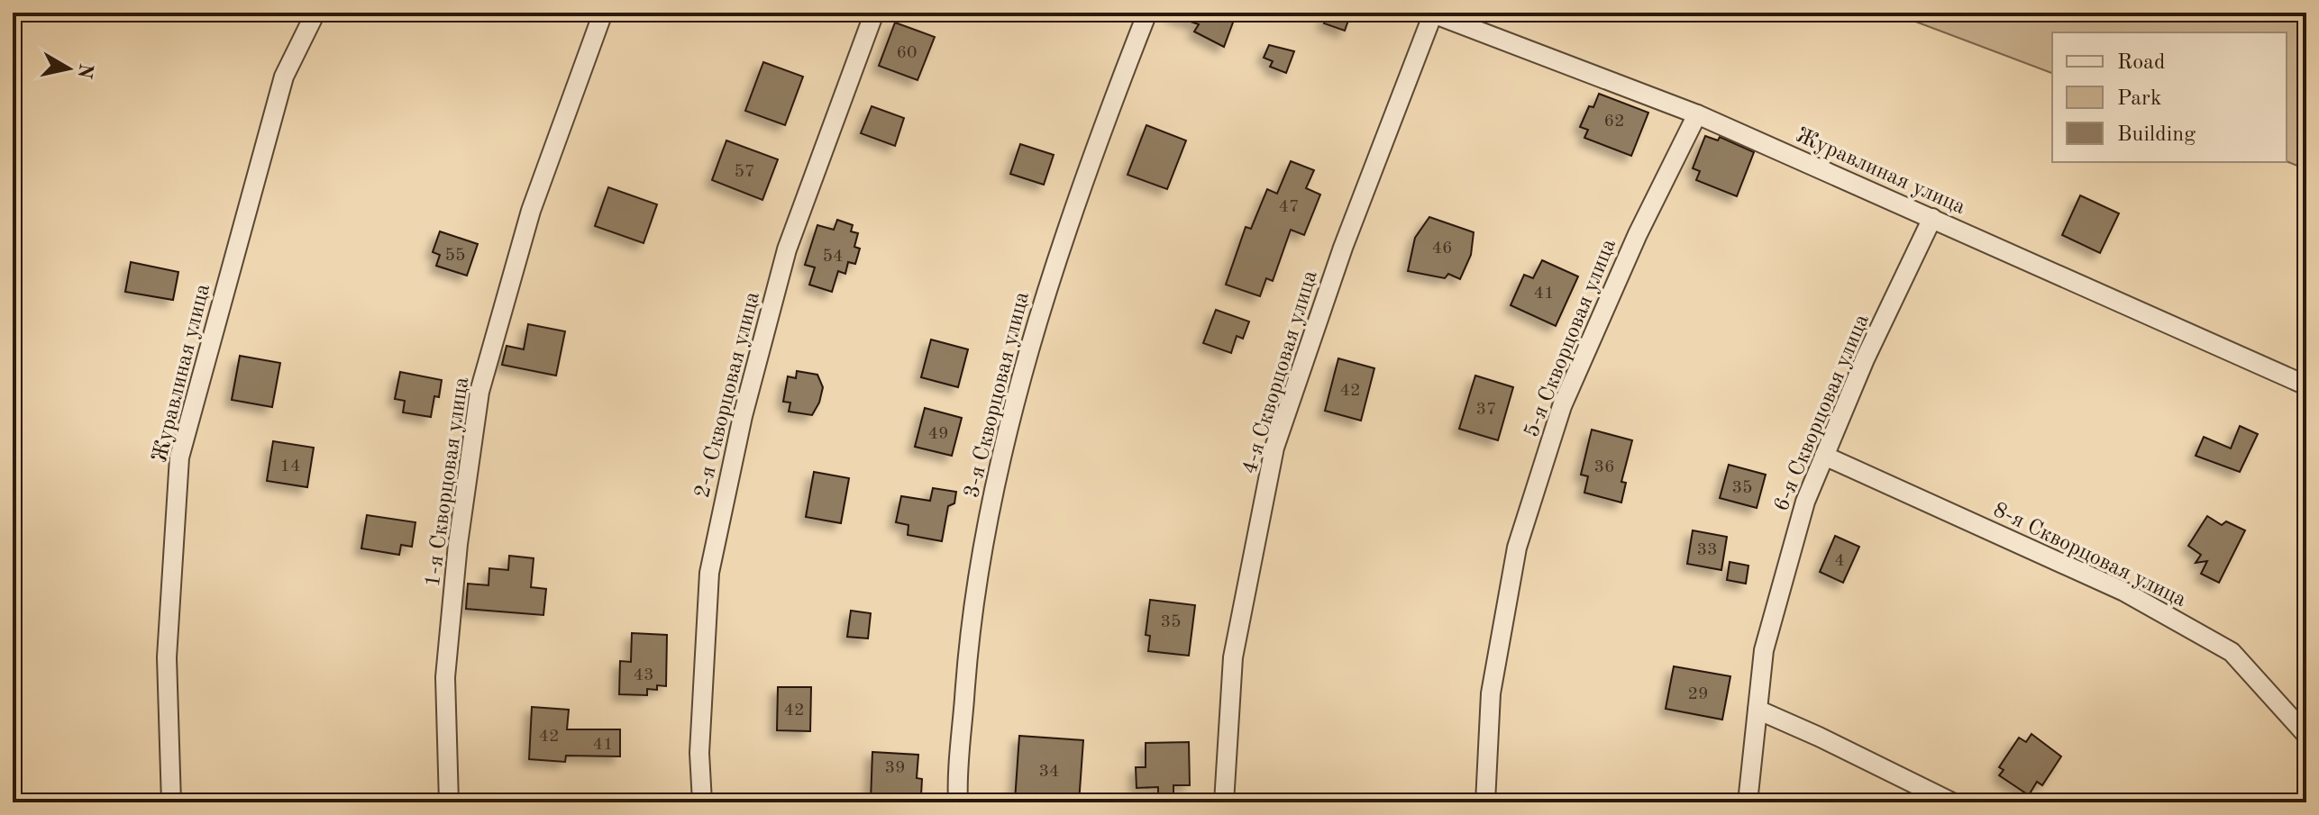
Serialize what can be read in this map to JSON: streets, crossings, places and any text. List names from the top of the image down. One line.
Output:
{"streets":{"street":["Журавлиная улица","5-я Скворцовая улица","4-я Скворцовая улица","2-я Скворцовая улица","3-я Скворцовая улица","6-я Скворцовая улица","1-я Скворцовая улица","8-я Скворцовая улица"]},"crossings":[["Журавлиная улица","5-я Скворцовая улица"],["Журавлиная улица","4-я Скворцовая улица"],["Журавлиная улица","6-я Скворцовая улица"],["6-я Скворцовая улица","8-я Скворцовая улица"]],"house_numbers":["60","62","57","47","46","55","54","41","42","37","49","14","36","35","33","4","35","43","29","42","42","41","39","34"],"legend":["Road","Park","Building"],"north":"right"}
